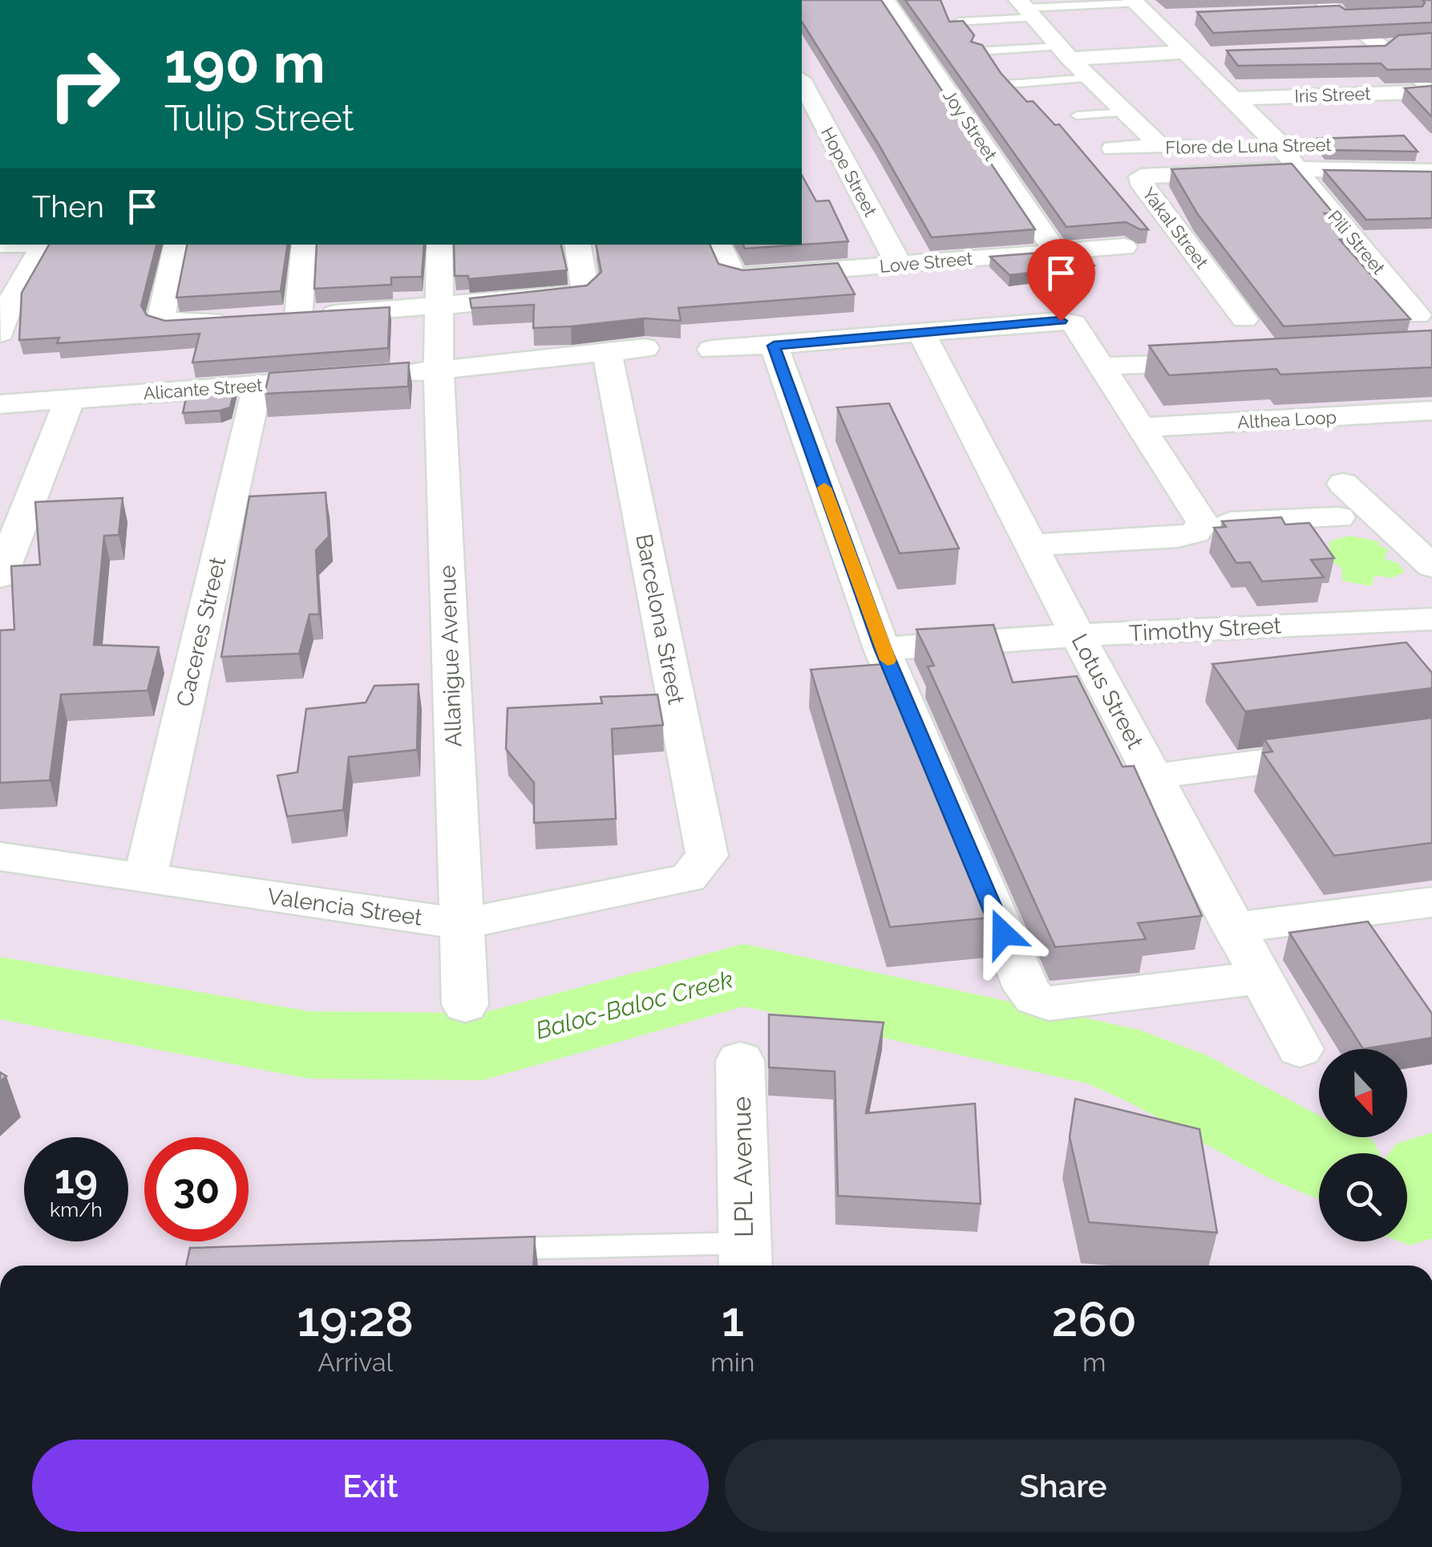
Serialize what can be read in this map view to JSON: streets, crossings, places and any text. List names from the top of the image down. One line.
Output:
{"streets":{"street":["Iris Street","Joy Street","Flore de Luna Street","Hope Street","Yakal Street","Pili Street","Love Street","Alicante Street","Althea Loop","Barcelona Street","Timothy Street","Caceres Street","Allanigue Avenue","Lotus Street","Valencia Street","LPL Avenue"]},"crossings":[["Iris Street","Pili Street"],["Joy Street","Love Street"],["Flore de Luna Street","Yakal Street"],["Flore de Luna Street","Pili Street"],["Hope Street","Love Street"],["Yakal Street","Pili Street"],["Alicante Street","Caceres Street"],["Barcelona Street","Valencia Street"],["Timothy Street","Lotus Street"],["Caceres Street","Valencia Street"],["Allanigue Avenue","Valencia Street"]],"water":["Baloc-Baloc Creek"],"north":"bottom","page":{"turn":["190 m","Tulip Street"],"then":"Then","speed":"19 km/h","limit":"30","eta":["19:28","Arrival","1","min","260","m"],"buttons":["Exit","Share"]}}
